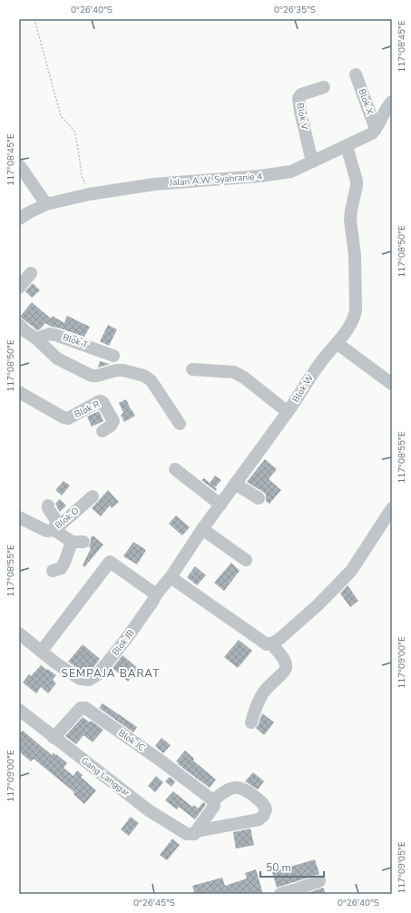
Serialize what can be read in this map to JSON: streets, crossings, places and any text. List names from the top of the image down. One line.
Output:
{"streets":{"street":["Blok X","Blok V","Jalan A.W. Syahranie 4","Blok T","Blok W","Blok R","Blok O","Blok JB","Blok JC","Gang Langgar"]},"crossings":[["Blok X","Jalan A.W. Syahranie 4"],["Blok V","Jalan A.W. Syahranie 4"],["Jalan A.W. Syahranie 4","Blok W"],["Blok W","Blok JB"],["Blok JC","Gang Langgar"]],"districts":["SEMPAJA BARAT"],"scale_bar":"50 m","coordinates":["0°26'40\"S","0°26'35\"S","117°08'45\"E","117°08'50\"E","117°08'55\"E","117°09'00\"E","117°09'05\"E","0°26'45\"S"]}
